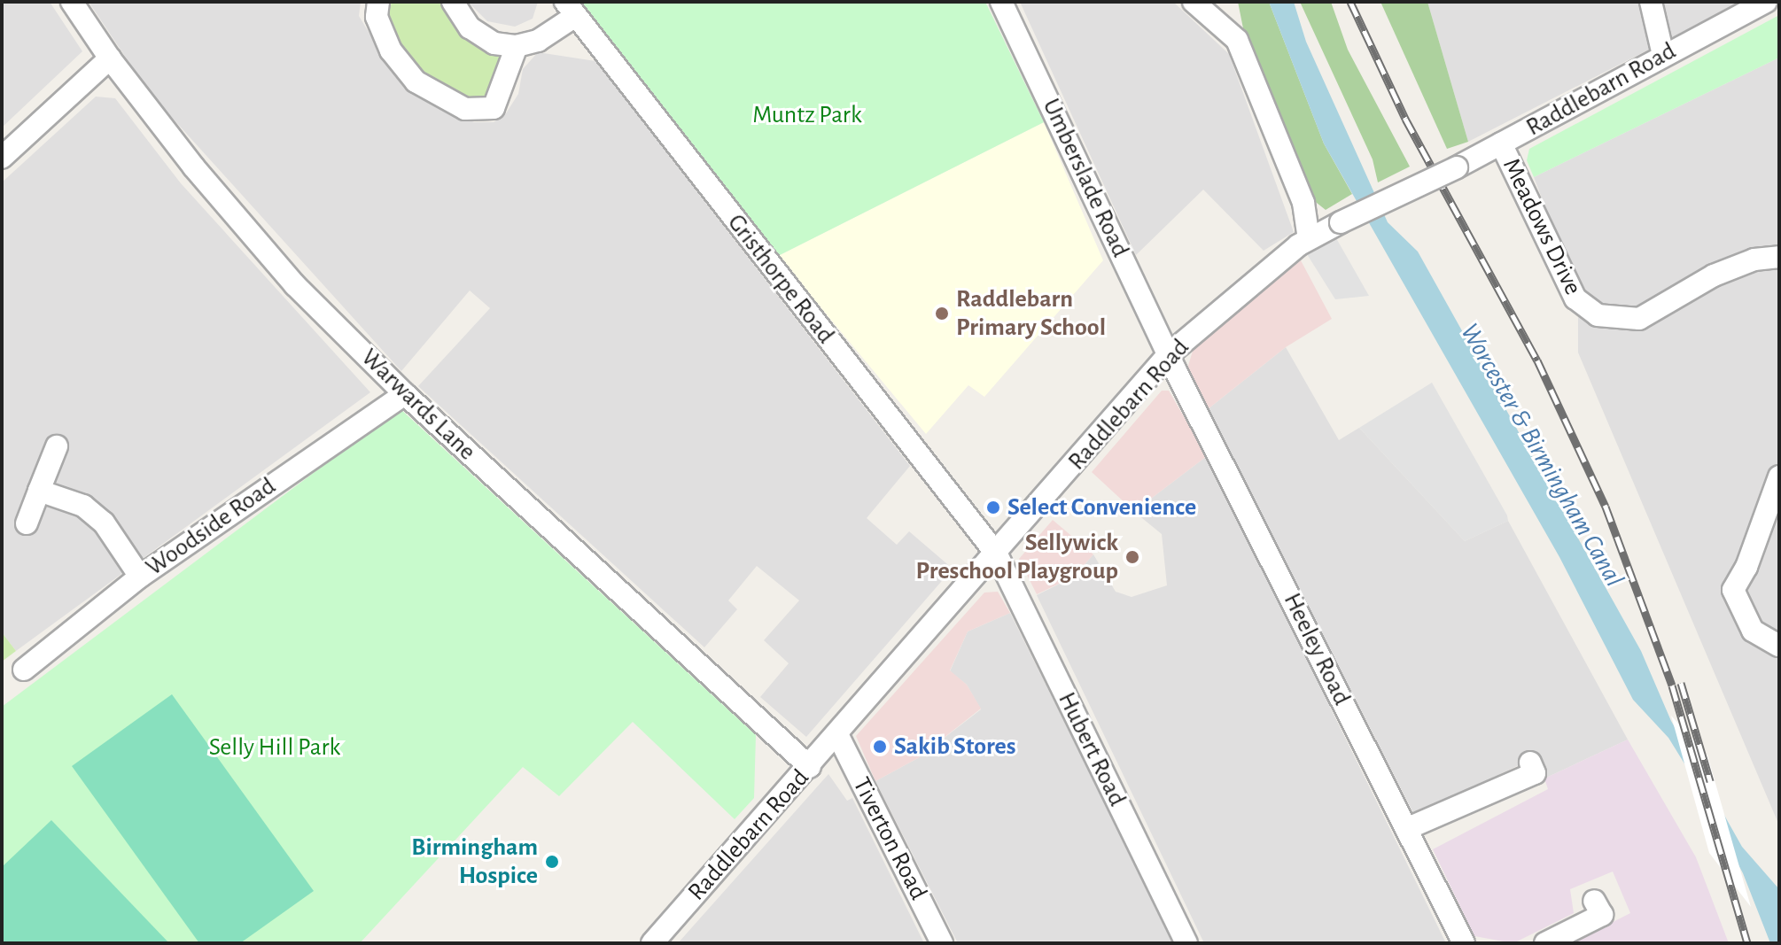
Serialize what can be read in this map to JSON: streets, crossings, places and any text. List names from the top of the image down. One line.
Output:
{"streets":{"street":["Raddlebarn Road","Umberslade Road","Meadows Drive","Gristhorpe Road","Warwards Lane","Woodside Road","Heeley Road","Hubert Road","Tiverton Road"]},"crossings":[["Raddlebarn Road","Umberslade Road"],["Raddlebarn Road","Meadows Drive"],["Raddlebarn Road","Gristhorpe Road"],["Raddlebarn Road","Warwards Lane"],["Raddlebarn Road","Heeley Road"],["Raddlebarn Road","Hubert Road"],["Raddlebarn Road","Tiverton Road"],["Umberslade Road","Heeley Road"],["Gristhorpe Road","Hubert Road"],["Warwards Lane","Woodside Road"]],"water":["Worcester & Birmingham Canal"],"parks":["Muntz Park","Selly Hill Park"],"places":["Raddlebarn Primary School","Select Convenience","Sellywick Preschool Playgroup","Sakib Stores","Birmingham Hospice"]}
